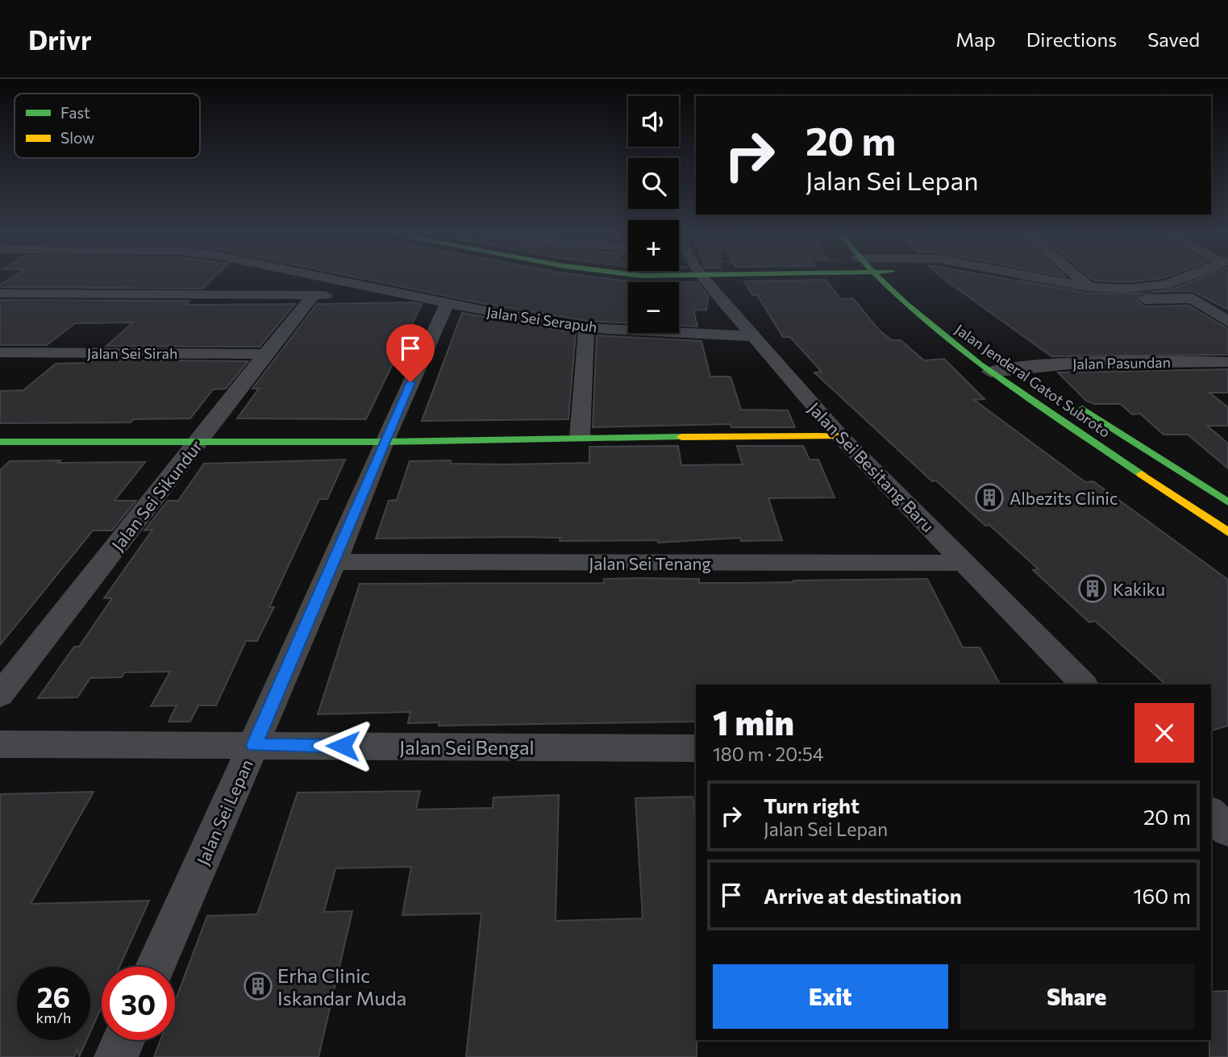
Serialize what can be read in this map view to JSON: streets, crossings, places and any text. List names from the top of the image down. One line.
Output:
{"streets":{"street":["Jalan Sei Serapuh","Jalan Sei Sirah","Jalan Pasundan","Jalan Jenderal Gatot Subroto","Jalan Sei Besitang Baru","Jalan Sei Sikundur","Jalan Sei Tenang","Jalan Sei Bengal","Jalan Sei Lepan"]},"crossings":[["Jalan Sei Serapuh","Jalan Sei Besitang Baru"],["Jalan Sei Serapuh","Jalan Sei Lepan"],["Jalan Sei Sirah","Jalan Sei Sikundur"],["Jalan Pasundan","Jalan Jenderal Gatot Subroto"],["Jalan Sei Besitang Baru","Jalan Sei Tenang"],["Jalan Sei Tenang","Jalan Sei Lepan"],["Jalan Sei Bengal","Jalan Sei Lepan"]],"places":{"building":["Albezits Clinic","Kakiku","Erha Clinic Iskandar Muda"]},"legend":["Fast","Slow"],"page":{"header":"Drivr","nav":["Map","Directions","Saved"],"map_buttons":["+","−"],"turn":["20 m","Jalan Sei Lepan"],"heading":["1 min","180 m · 20:54"],"list":[{"name":"Turn right","note":"Jalan Sei Lepan","value":"20 m"},{"name":"Arrive at destination","value":"160 m"}],"buttons":["Exit","Share"],"speed":"26 km/h","limit":"30"}}
